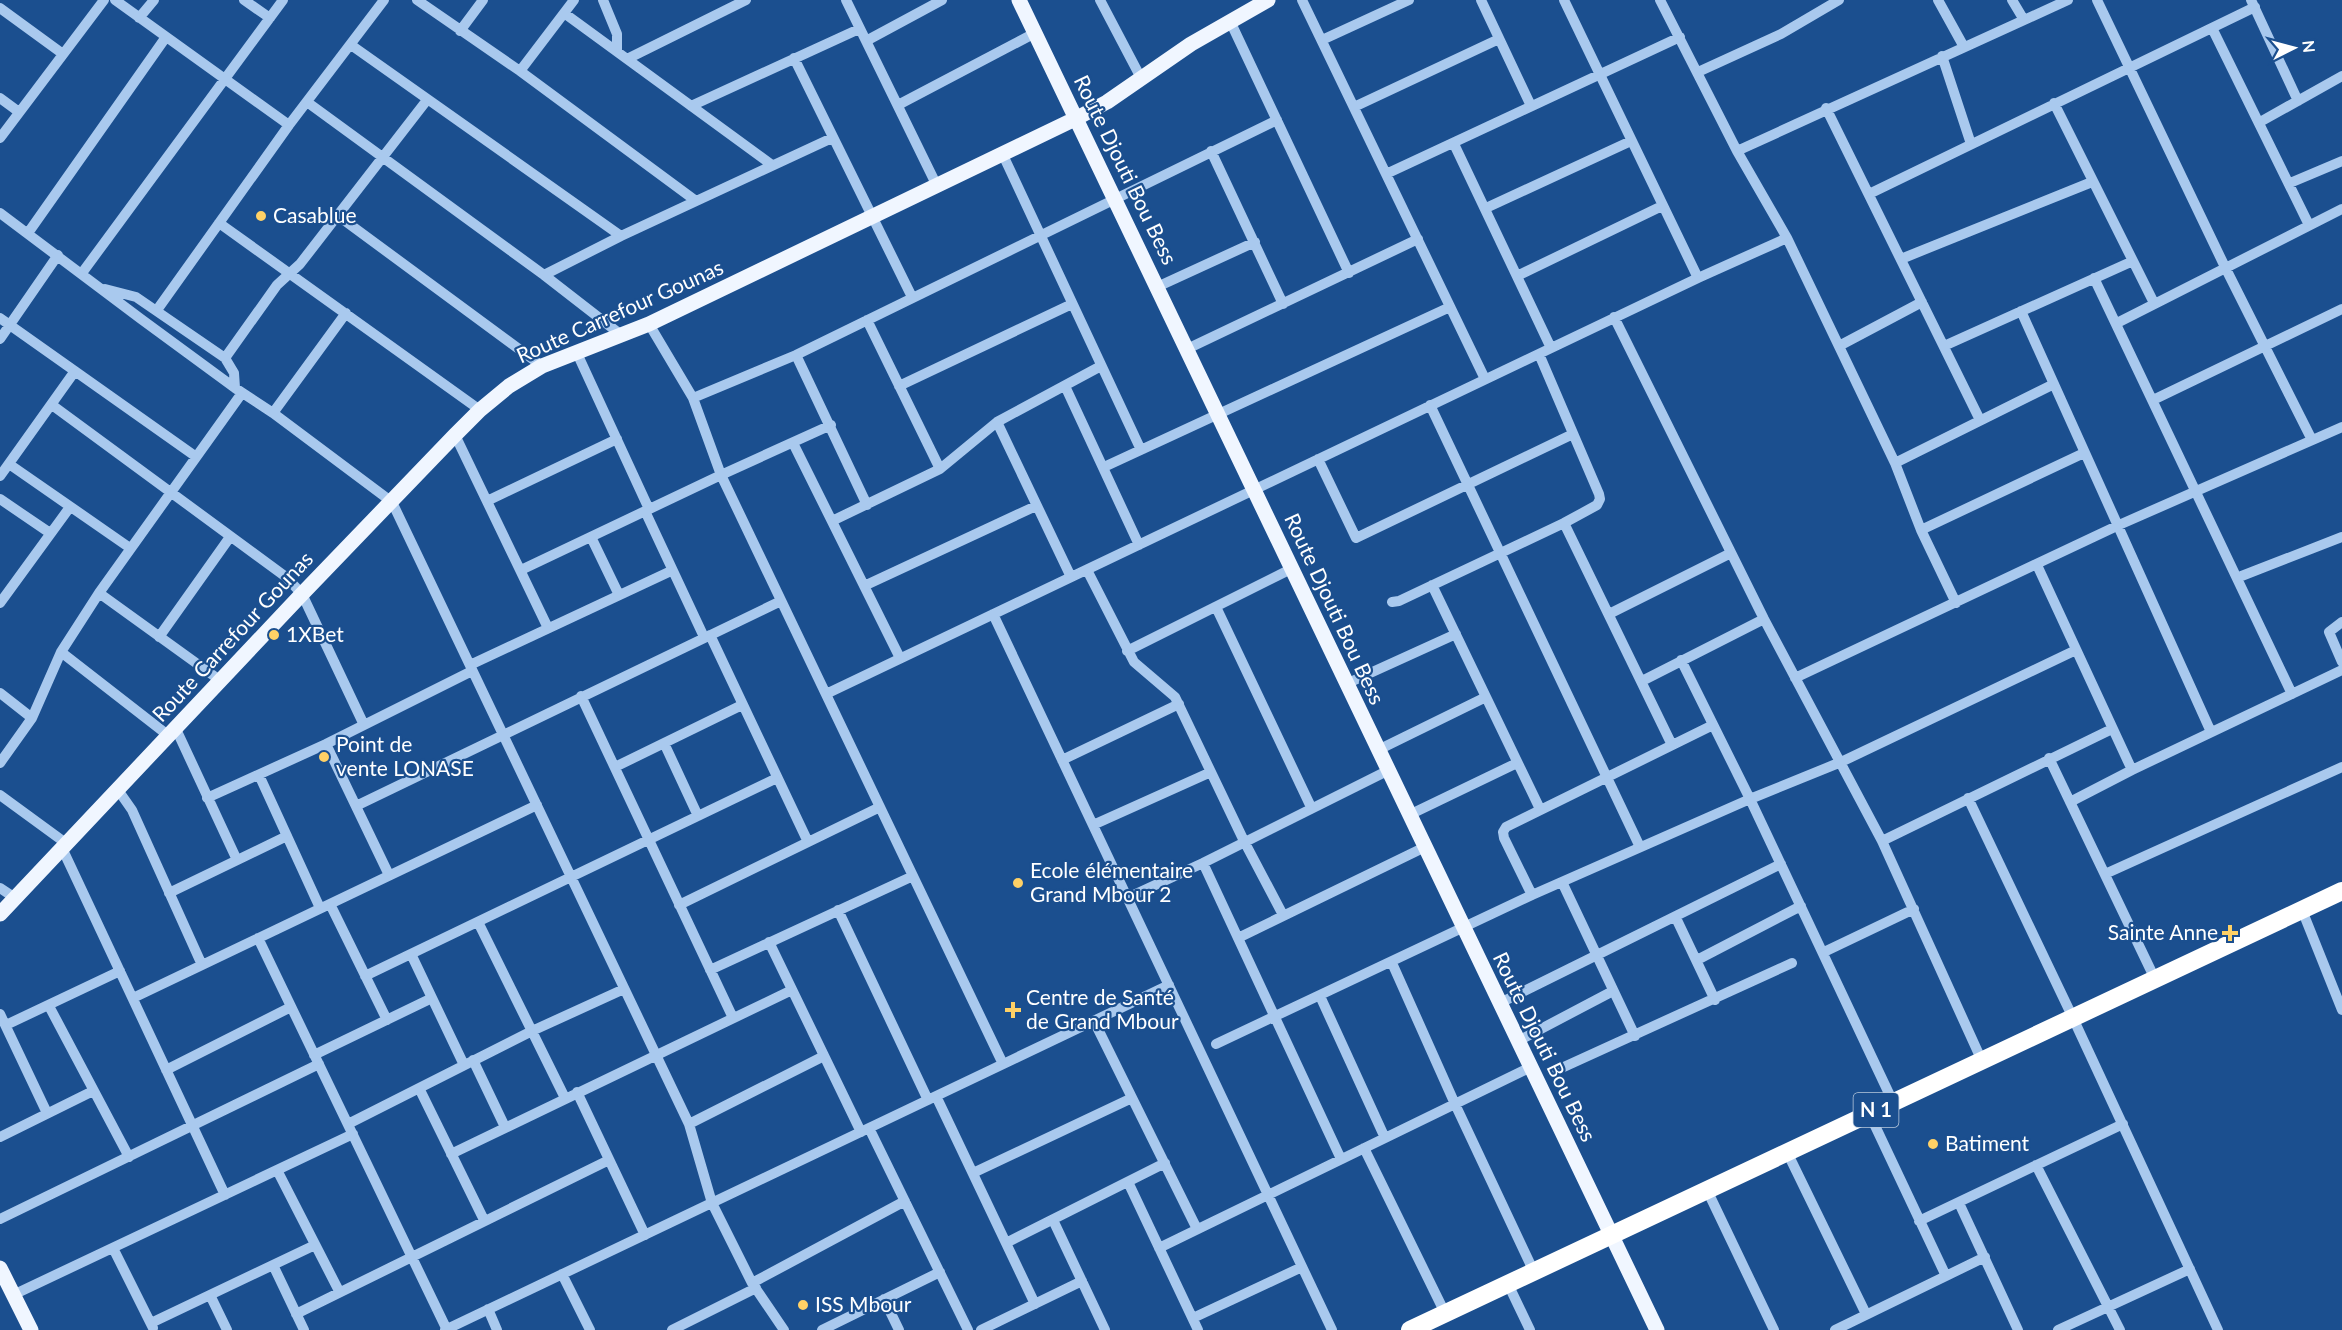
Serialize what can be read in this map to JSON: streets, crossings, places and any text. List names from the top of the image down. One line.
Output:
{"streets":{"highway":["N 1"],"main road":["Route Djouti Bou Bess","Route Carrefour Gounas"]},"crossings":[["Route Djouti Bou Bess","Route Carrefour Gounas"],["Route Djouti Bou Bess","N 1"]],"places":{"other":["Casablue","1XBet","Point de vente LONASE","Ecole élémentaire Grand Mbour 2","Batiment","ISS Mbour"],"health":["Sainte Anne","Centre de Santé de Grand Mbour"]},"north":"right"}
